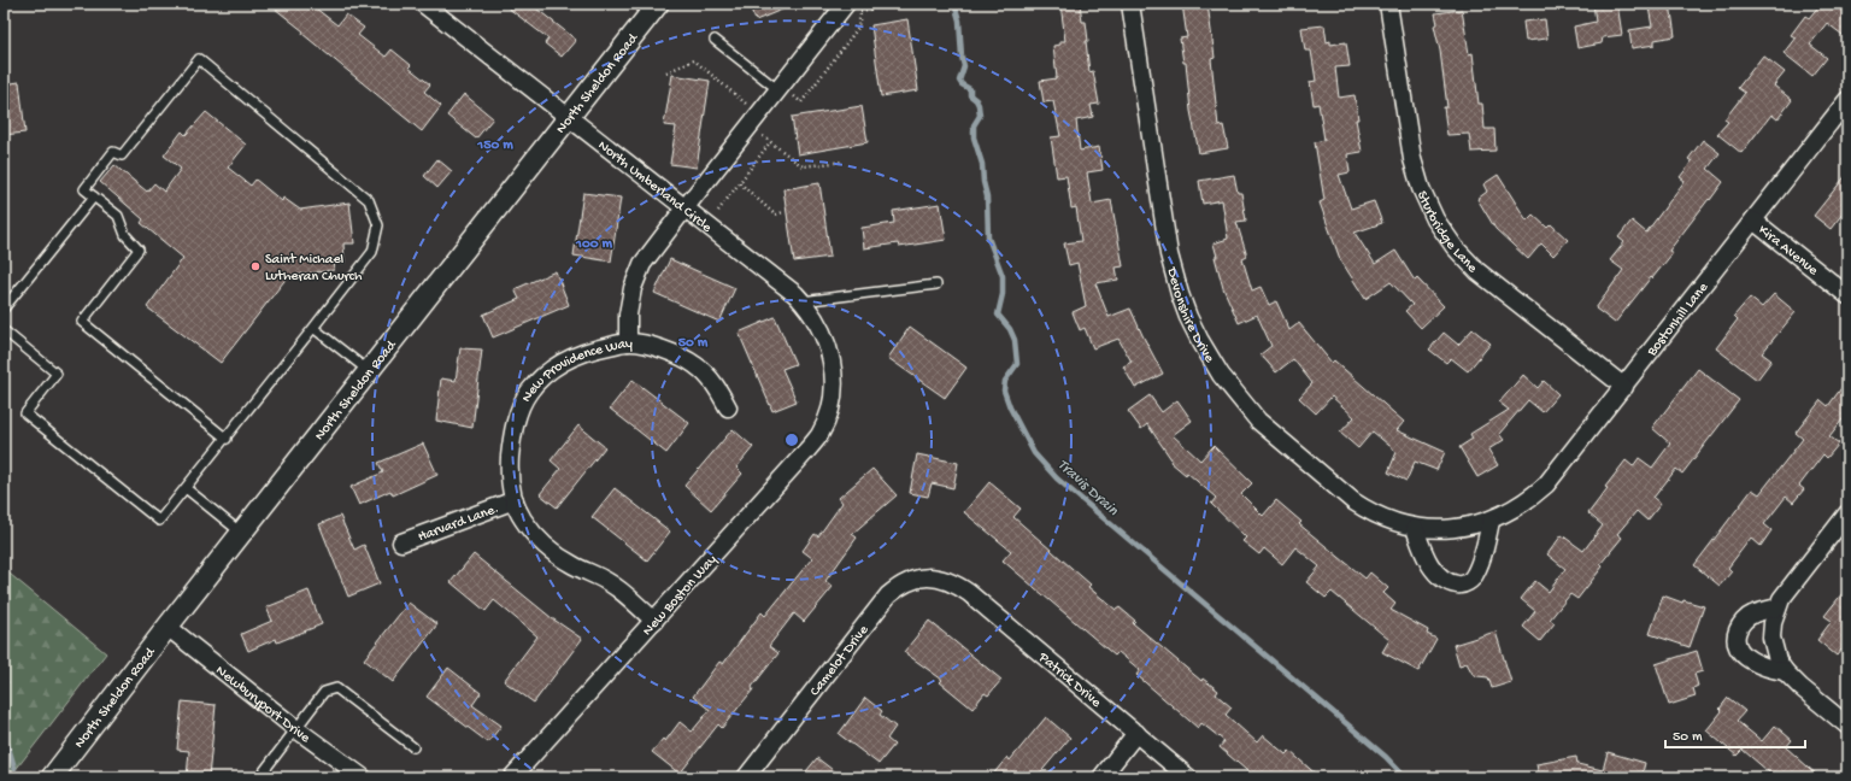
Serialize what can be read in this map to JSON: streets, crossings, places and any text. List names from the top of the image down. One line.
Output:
{"streets":{"street":["North Sheldon Road","North Umberland Circle","Sturbridge Lane","Kira Avenue","Devonshire Drive","Bostonhill Lane","New Providence Way","Harvard Lane.","New Boston Way","Camelot Drive","Patrick Drive","Newburyport Drive"]},"crossings":[["North Sheldon Road","North Umberland Circle"],["North Sheldon Road","Newburyport Drive"],["North Umberland Circle","New Providence Way"],["North Umberland Circle","New Boston Way"],["Sturbridge Lane","Bostonhill Lane"],["Kira Avenue","Bostonhill Lane"],["Devonshire Drive","Bostonhill Lane"],["New Providence Way","Harvard Lane."],["New Providence Way","New Boston Way"],["Camelot Drive","Patrick Drive"]],"water":["Travis Drain"],"places":["Saint Michael Lutheran Church"],"scale_bar":"50 m","rings":["150 m","100 m","50 m"]}
